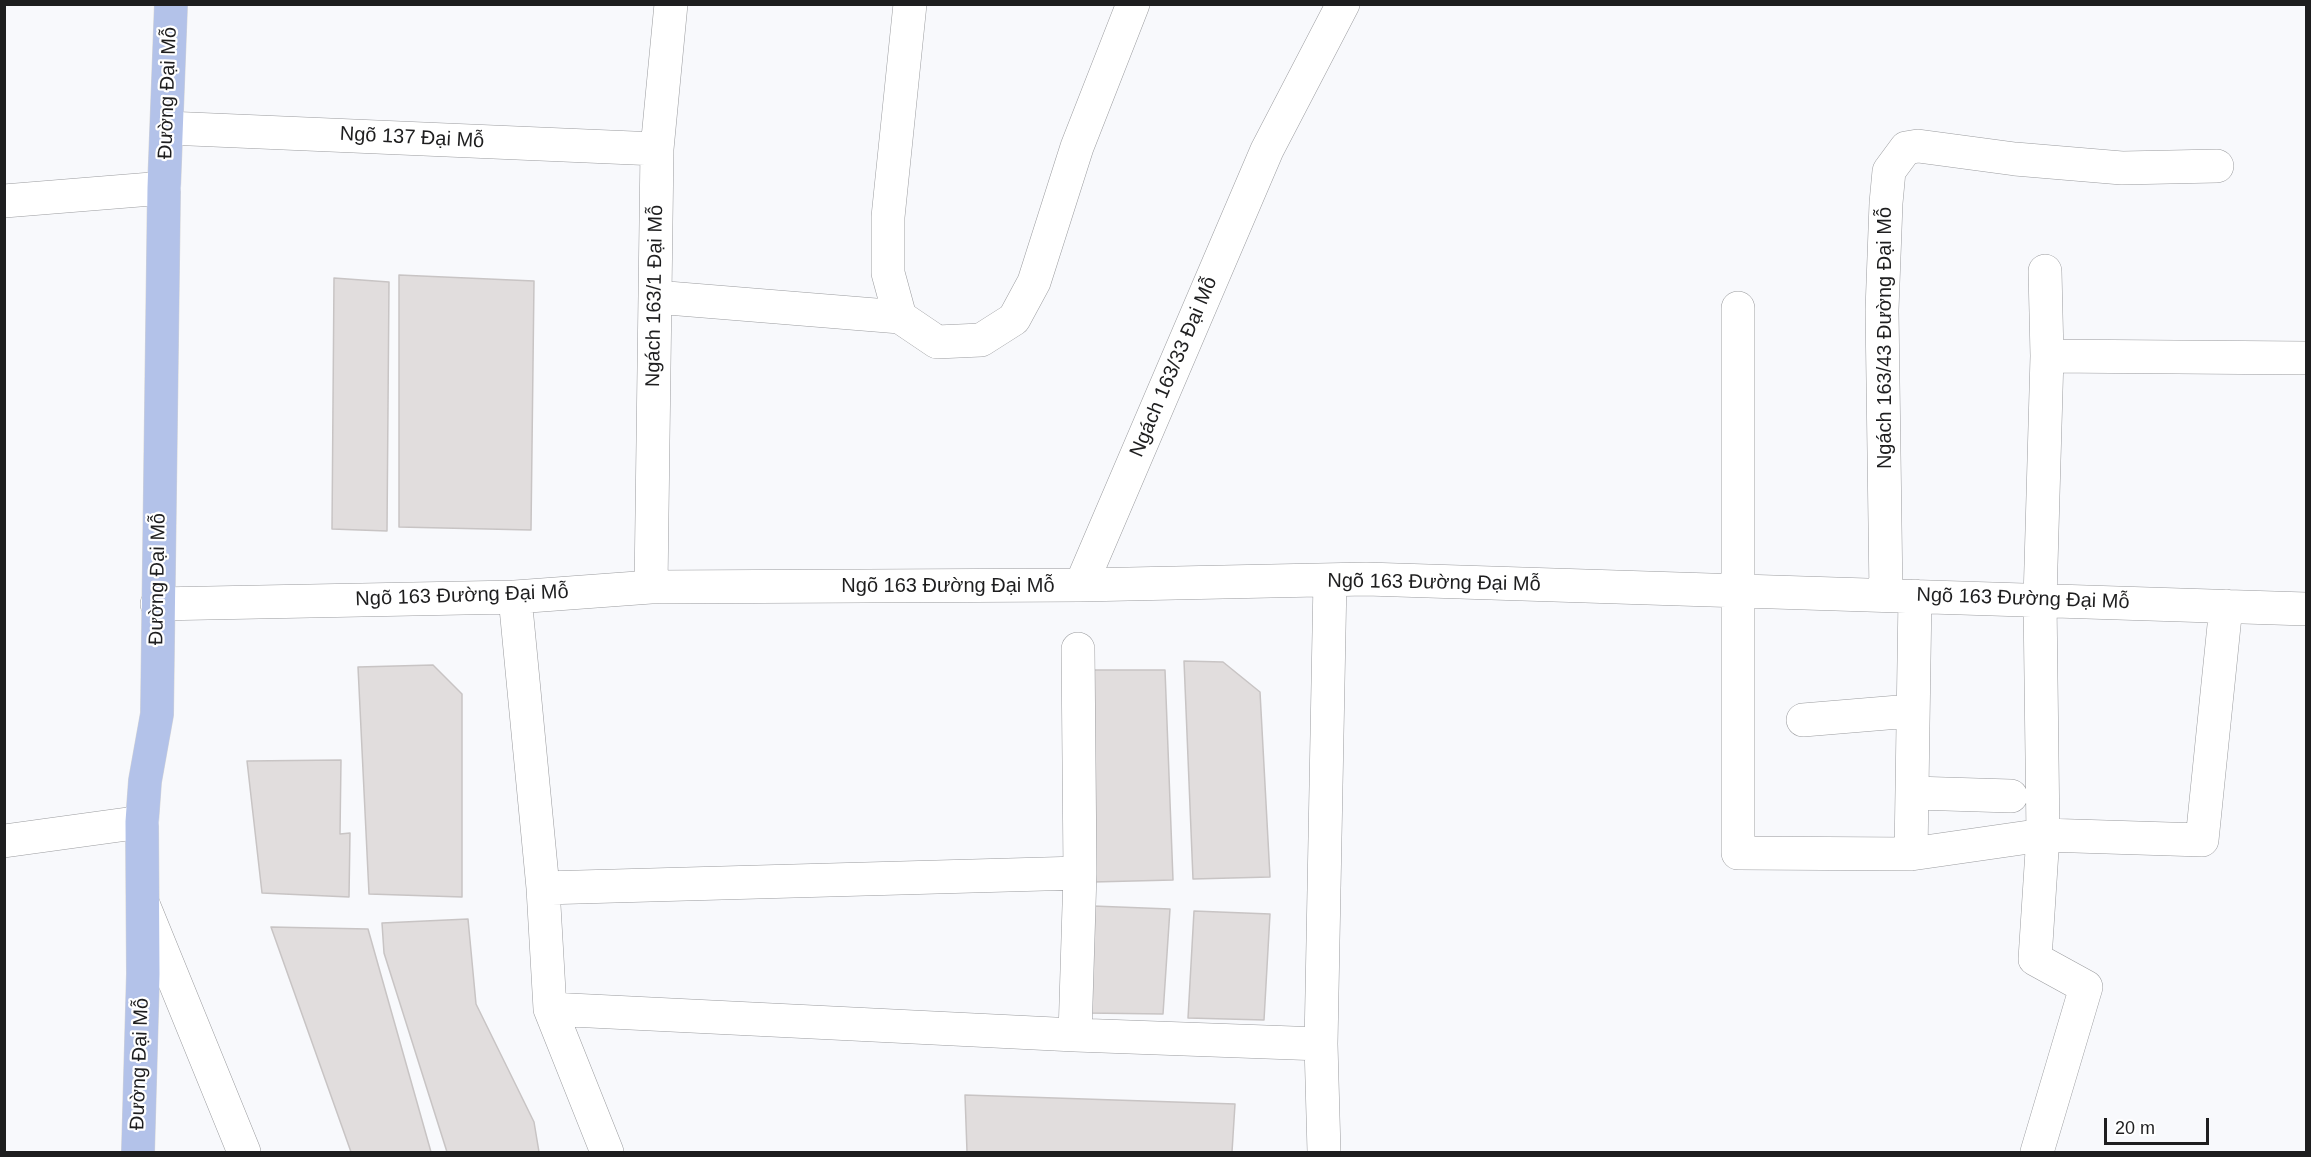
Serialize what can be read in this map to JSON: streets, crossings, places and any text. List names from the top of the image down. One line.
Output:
{"streets":{"main road":["Đường Đại Mỗ"],"street":["Ngõ 137 Đại Mỗ","Ngách 163/1 Đại Mỗ","Ngách 163/43 Đường Đại Mỗ","Ngách 163/33 Đại Mỗ","Ngõ 163 Đường Đại Mỗ"]},"crossings":[["Đường Đại Mỗ","Ngõ 137 Đại Mỗ"],["Đường Đại Mỗ","Ngõ 163 Đường Đại Mỗ"],["Ngõ 137 Đại Mỗ","Ngách 163/1 Đại Mỗ"],["Ngách 163/1 Đại Mỗ","Ngõ 163 Đường Đại Mỗ"],["Ngách 163/43 Đường Đại Mỗ","Ngõ 163 Đường Đại Mỗ"],["Ngách 163/33 Đại Mỗ","Ngõ 163 Đường Đại Mỗ"]],"scale_bar":"20 m"}
